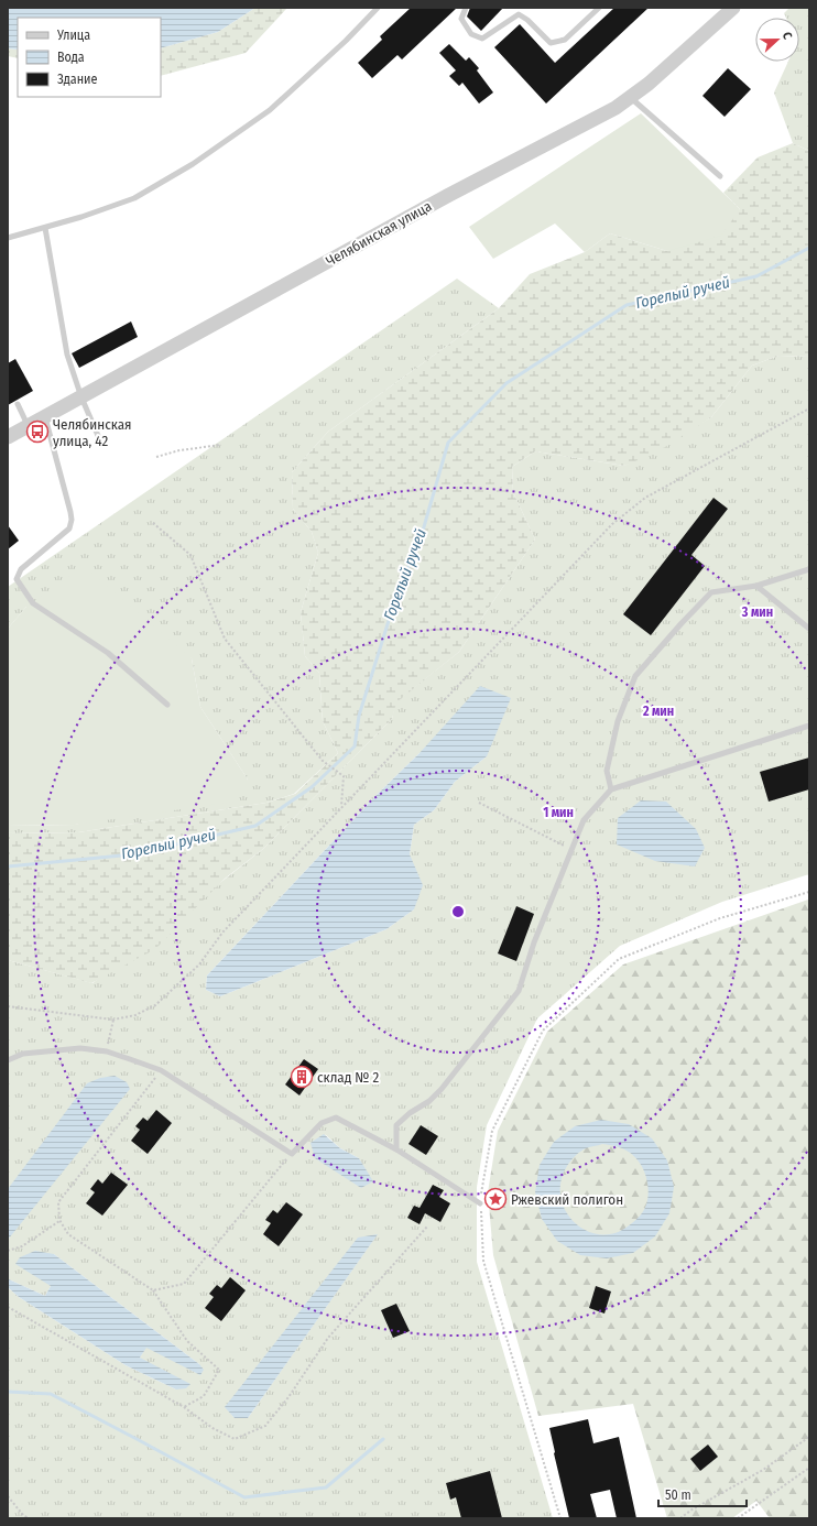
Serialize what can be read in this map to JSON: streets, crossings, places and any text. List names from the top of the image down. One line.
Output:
{"streets":{"street":["Челябинская улица"]},"water":["Горелый ручей"],"places":{"bus stop":["Челябинская улица, 42"],"building":["склад № 2"],"place":["Ржевский полигон"]},"legend":["Улица","Вода","Здание"],"scale_bar":"50 m","north":"right","rings":["3 мин","2 мин","1 мин"]}
